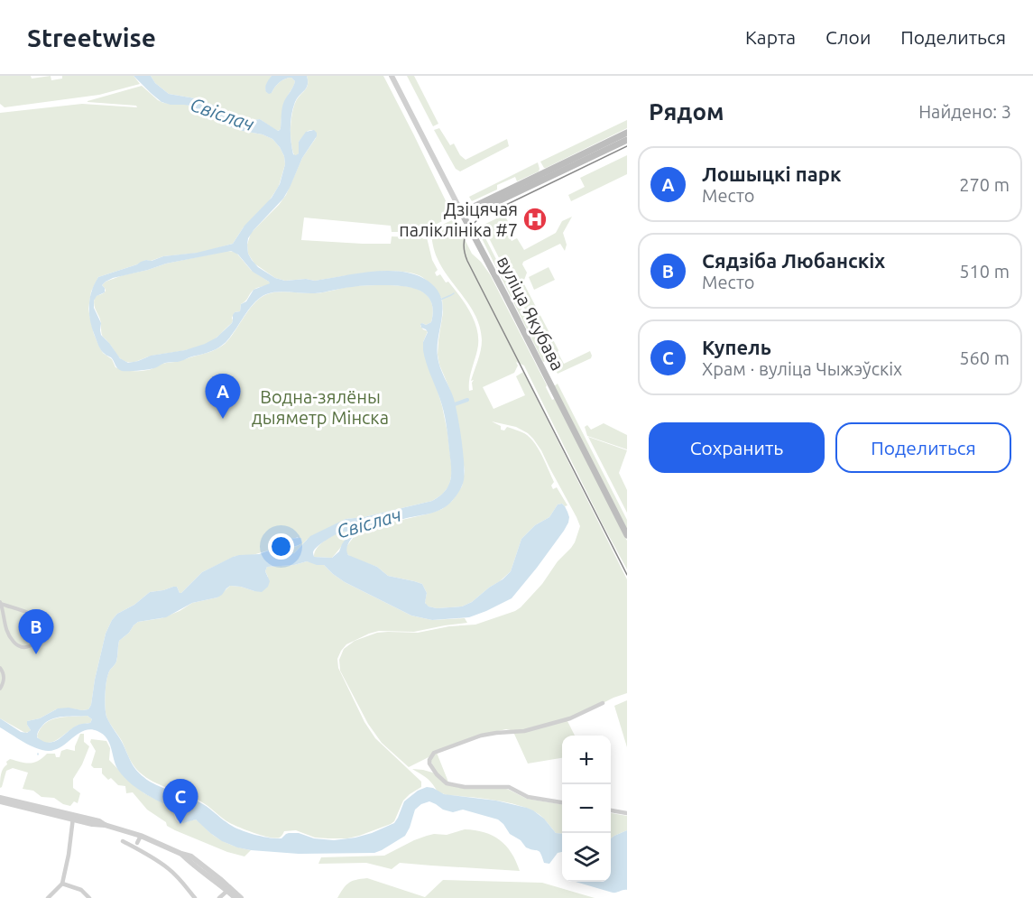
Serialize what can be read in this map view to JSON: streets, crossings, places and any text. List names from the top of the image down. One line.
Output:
{"streets":{"main road":["вуліца Якубава"]},"water":["Свіслач"],"parks":["Водна-зялёны дыяметр Мінска"],"places":{"hospital":["Дзіцячая паліклініка #7"]},"page":{"header":"Streetwise","nav":["Карта","Слои","Поделиться"],"heading":["Рядом","Найдено: 3"],"list":[{"mark":"A","name":"Лошыцкі парк","note":"Место","value":"270 m"},{"mark":"B","name":"Сядзіба Любанскіх","note":"Место","value":"510 m"},{"mark":"C","name":"Купель","note":"Храм · вуліца Чыжэўскіх","value":"560 m"}],"pins":["A","B","C"],"buttons":["Сохранить","Поделиться"],"map_buttons":["+","−"]}}
